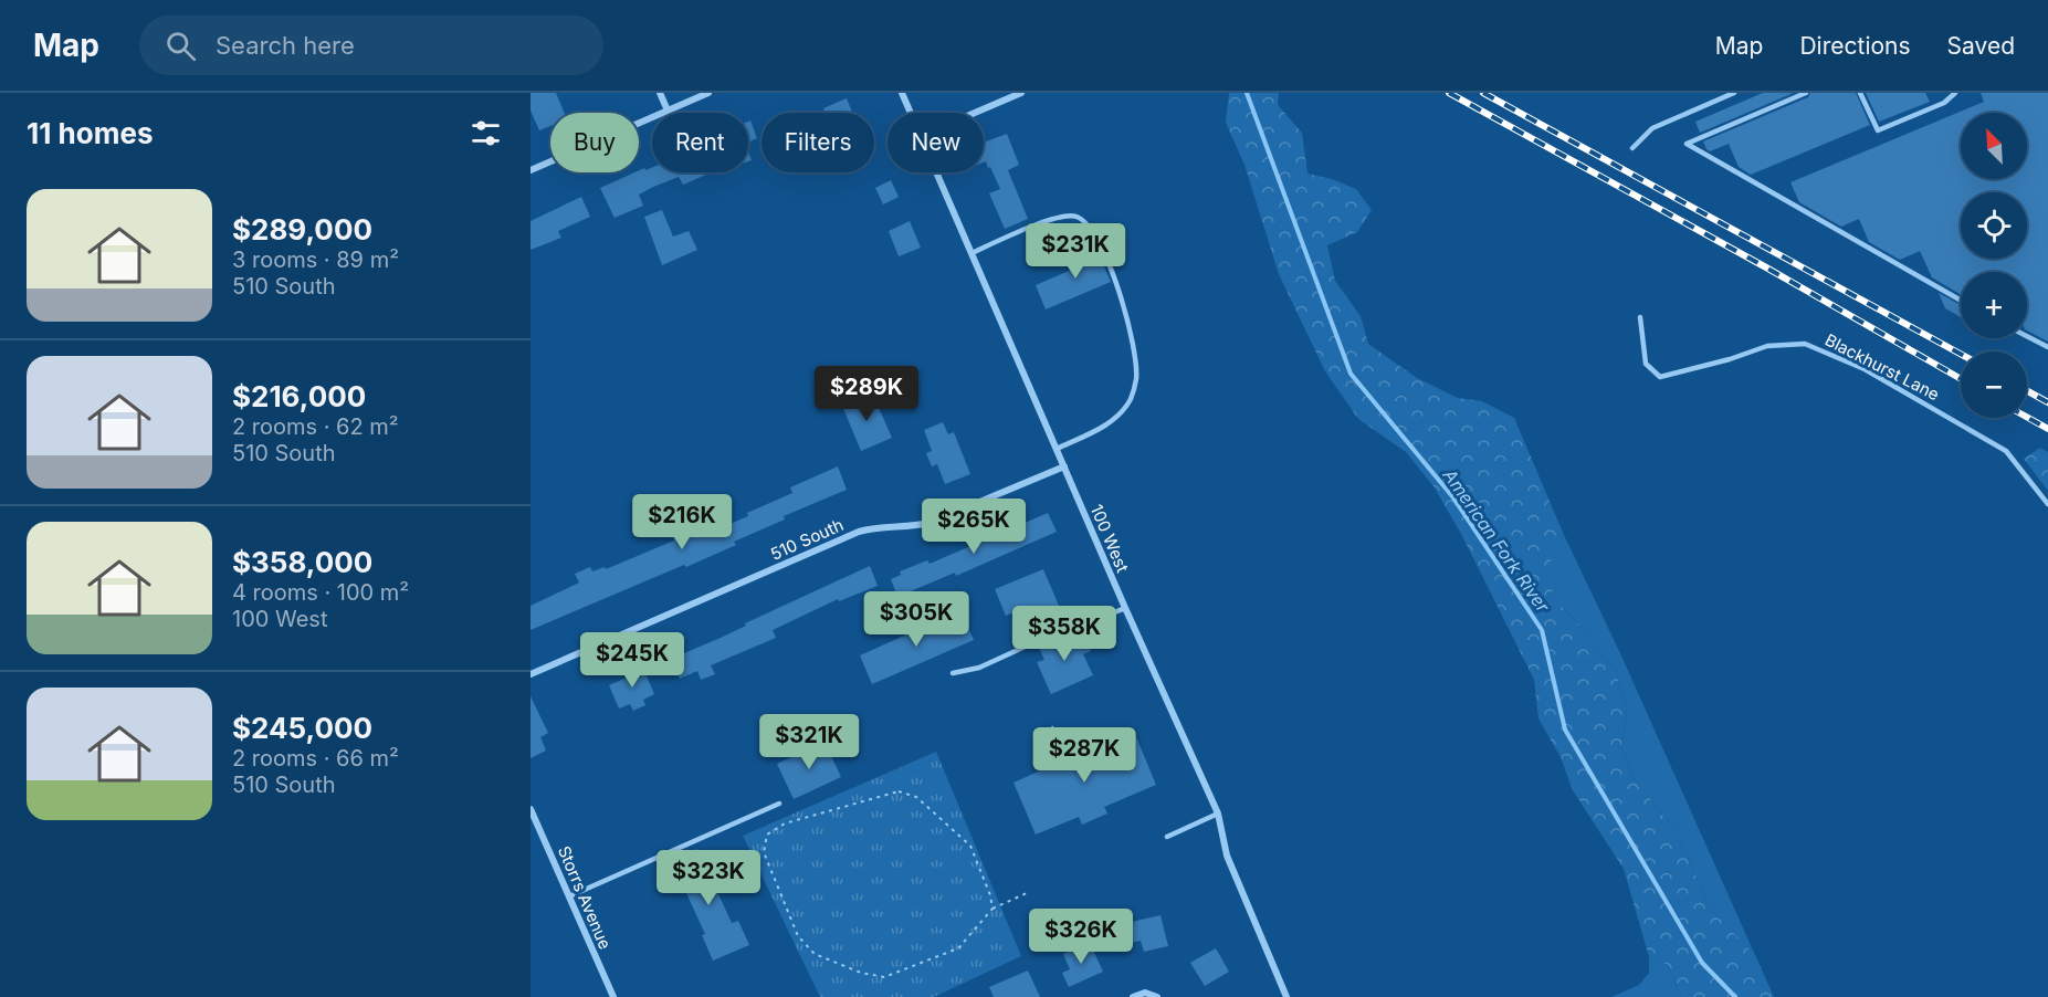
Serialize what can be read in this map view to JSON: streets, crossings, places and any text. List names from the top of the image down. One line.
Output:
{"streets":{"street":["100 West","510 South","Storrs Avenue"],"lane":["Blackhurst Lane"]},"crossings":[["100 West","510 South"]],"water":["American Fork River"],"north":"top left","page":{"header":"Map","search":"Search here","nav":["Map","Directions","Saved"],"heading":"11 homes","map_buttons":["+","−"],"chip":["Buy","Rent","Filters","New"],"list":[{"name":"$289,000","note":"3 rooms · 89 m² · 510 South"},{"name":"$216,000","note":"2 rooms · 62 m² · 510 South"},{"name":"$358,000","note":"4 rooms · 100 m² · 100 West"},{"name":"$245,000","note":"2 rooms · 66 m² · 510 South"}],"price":["$231K","$289K","$216K","$265K","$305K","$358K","$245K","$321K","$287K","$323K","$326K"]}}
